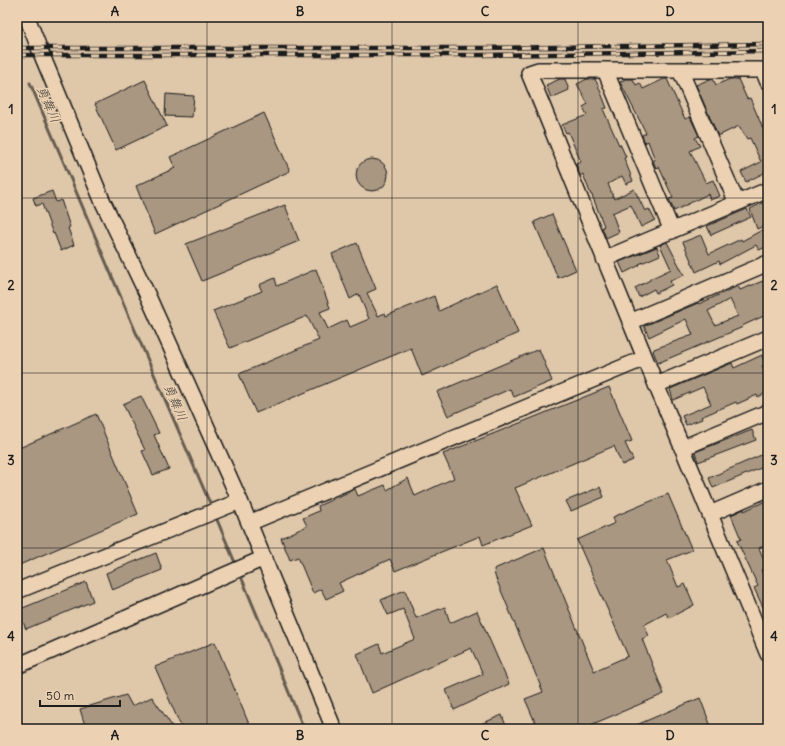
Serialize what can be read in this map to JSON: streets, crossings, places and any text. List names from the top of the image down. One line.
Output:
{"water":["勇舞川"],"scale_bar":"50 m","grid":{"columns":["A","B","C","D"],"rows":["1","2","3","4"]}}
